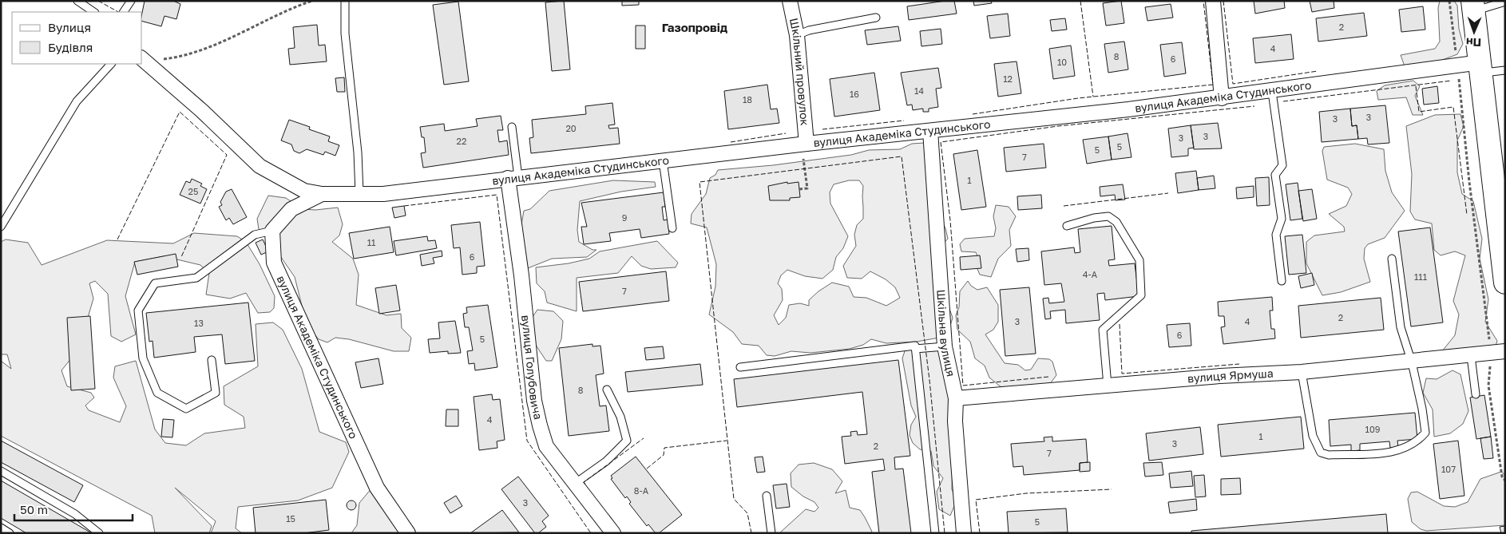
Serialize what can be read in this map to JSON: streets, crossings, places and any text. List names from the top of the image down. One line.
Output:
{"streets":{"street":["Шкільний провулок","вулиця Академіка Студинського","Шкільна вулиця","вулиця Голубовича","вулиця Ярмуша"]},"crossings":[["Шкільний провулок","вулиця Академіка Студинського"],["вулиця Академіка Студинського","Шкільна вулиця"],["вулиця Академіка Студинського","вулиця Голубовича"],["Шкільна вулиця","вулиця Ярмуша"]],"districts":["Газопровід"],"house_numbers":["2","4","8","6","10","12","14","16","18","3","3","20","3","3","22","5","5","7","1","25","9","11","6","4-А","111","7","2","3","4","13","6","5","8","4","109","1","3","2","7","107","8-А","3","15","5"],"legend":["Вулиця","Будівля"],"scale_bar":"50 m","north":"bottom"}
